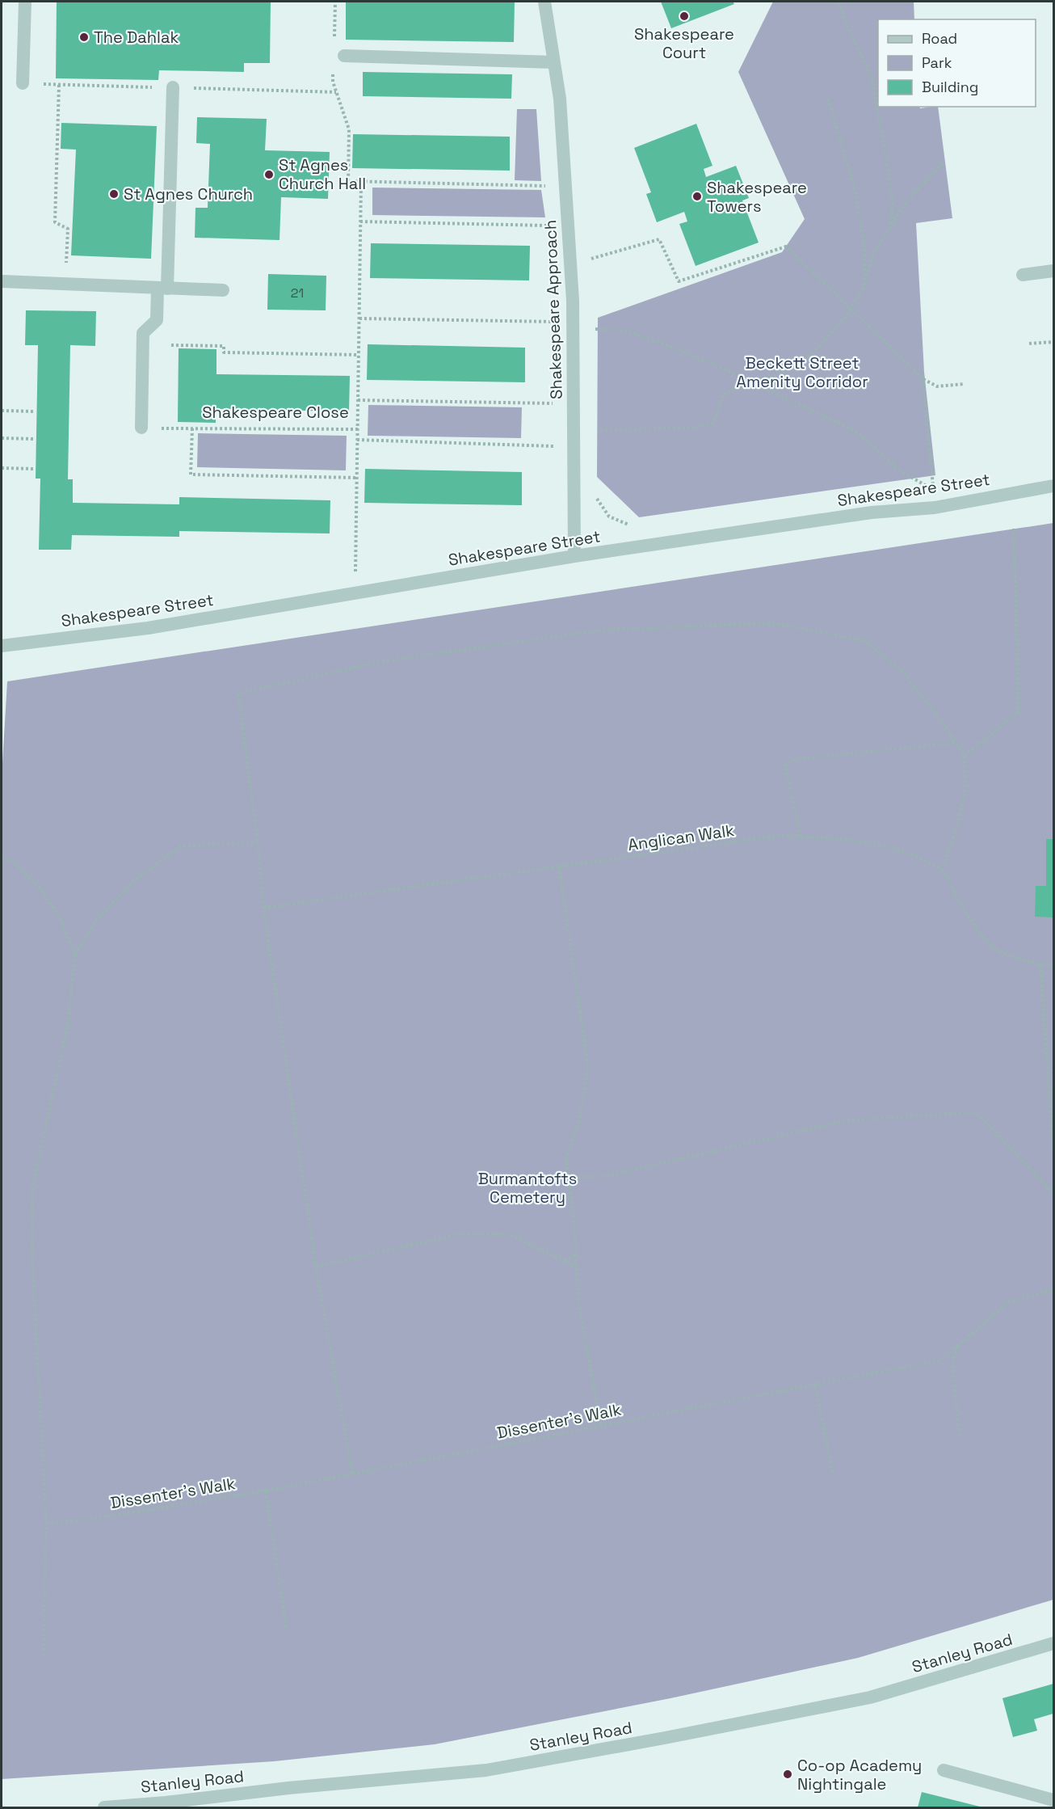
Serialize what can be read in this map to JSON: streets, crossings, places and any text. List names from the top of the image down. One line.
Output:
{"streets":{"street":["Shakespeare Approach","Shakespeare Street","Stanley Road"],"path":["Shakespeare Close","Anglican Walk","Dissenter's Walk"]},"crossings":[["Shakespeare Approach","Shakespeare Street"]],"parks":["Beckett Street Amenity Corridor","Burmantofts Cemetery"],"places":["Shakespeare Court","The Dahlak","St Agnes Church Hall","St Agnes Church","Shakespeare Towers","Co-op Academy Nightingale"],"house_numbers":["21"],"legend":["Road","Park","Building"]}
